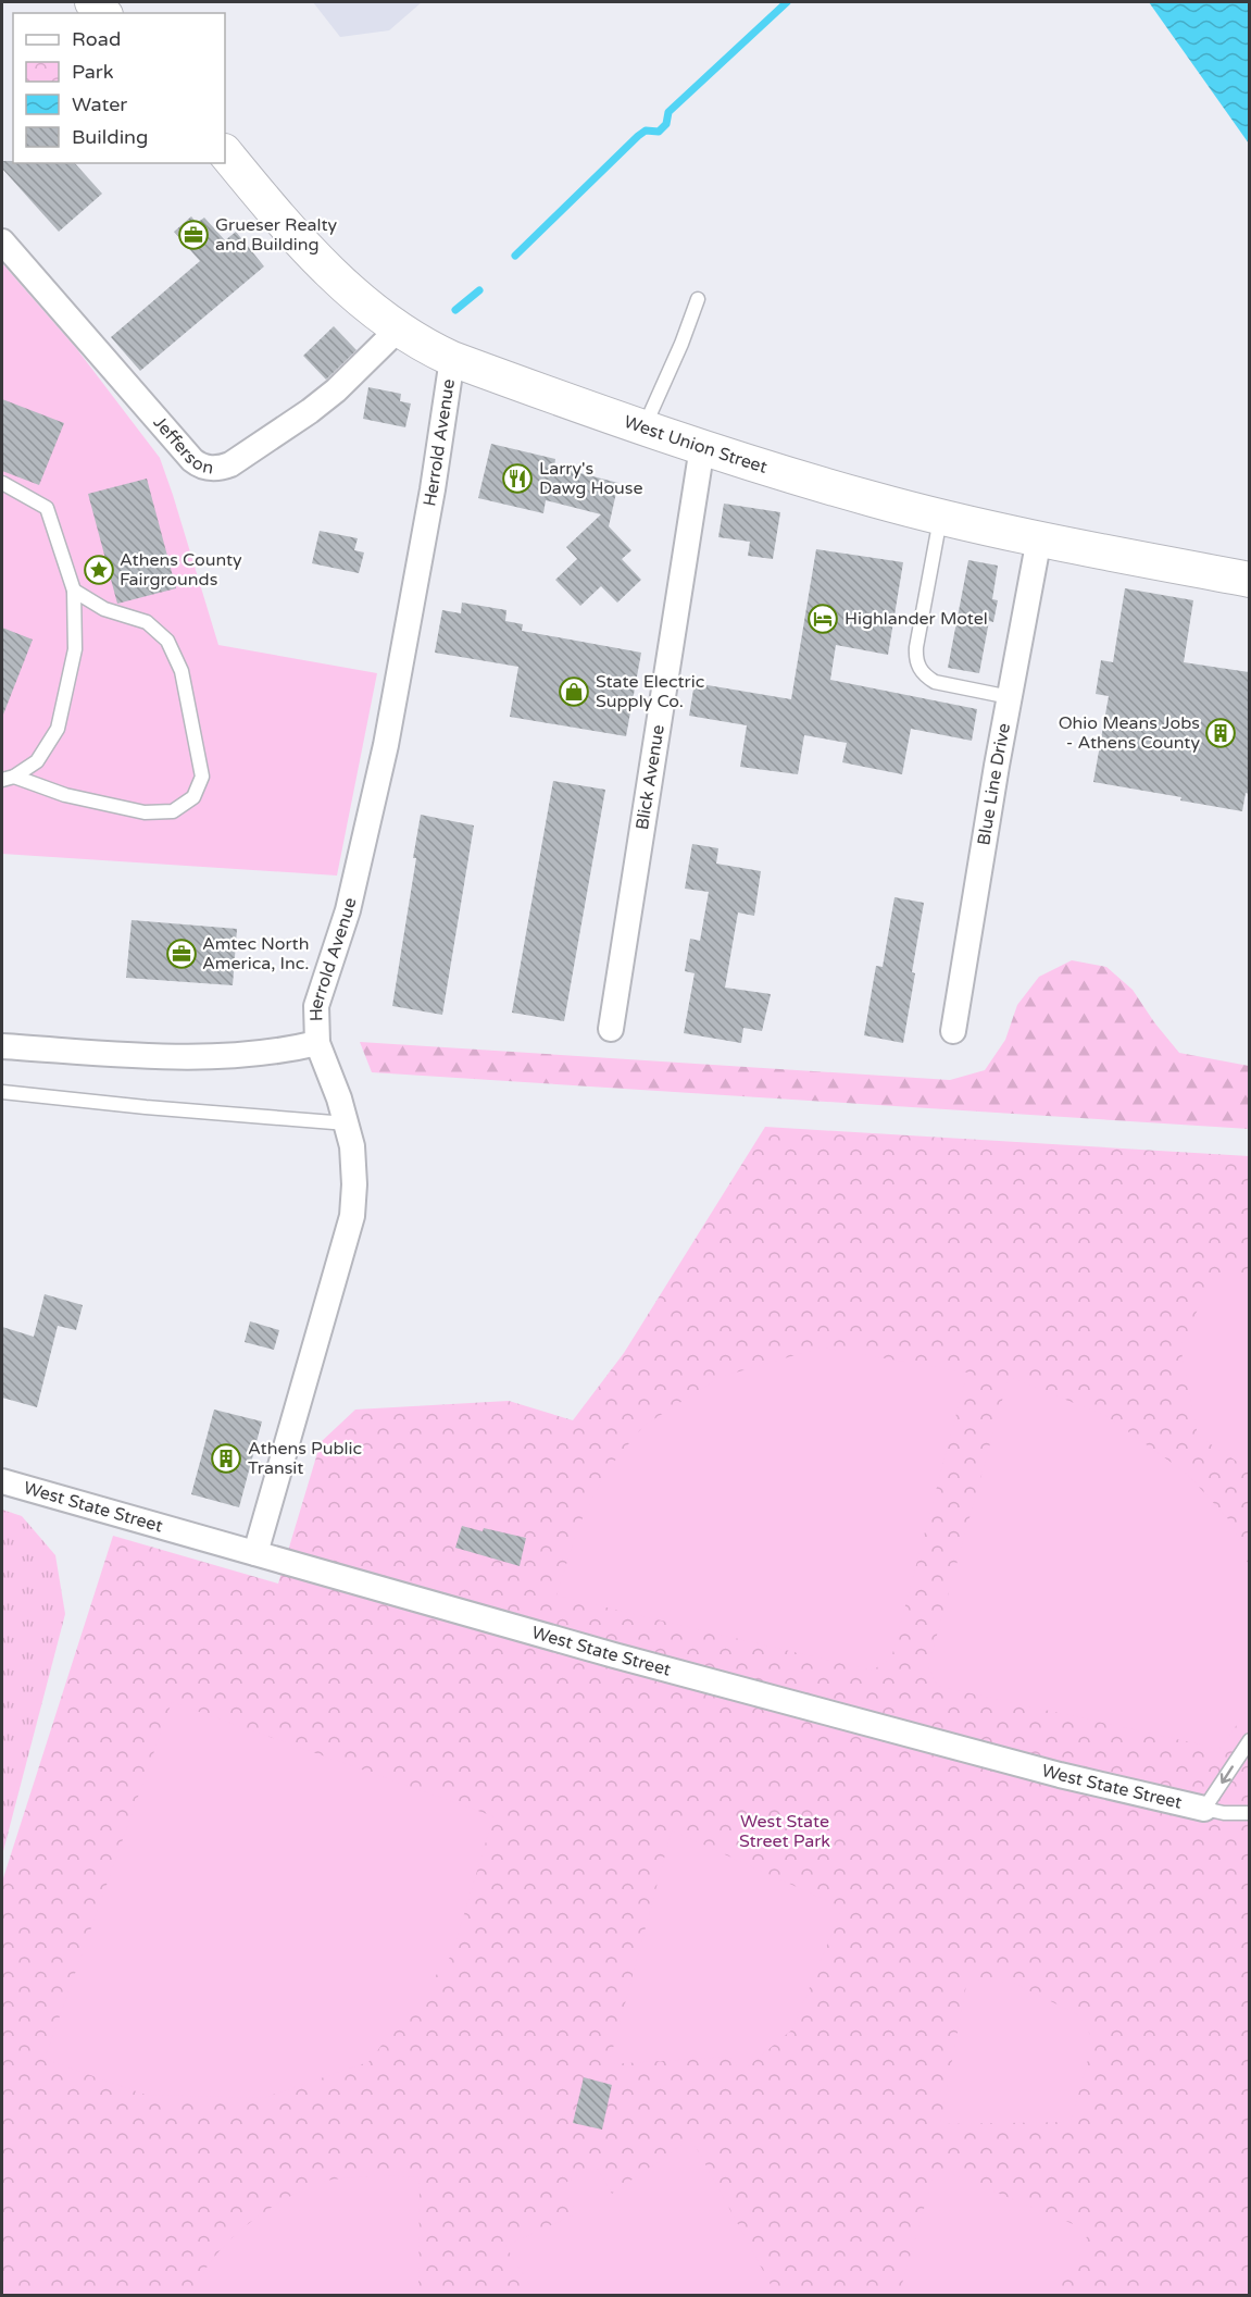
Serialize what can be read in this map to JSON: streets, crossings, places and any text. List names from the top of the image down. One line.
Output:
{"streets":{"main road":["West Union Street"],"street":["Jefferson","Herrold Avenue","Blick Avenue","Blue Line Drive","West State Street"]},"crossings":[["Jefferson","West Union Street"],["Herrold Avenue","West Union Street"],["Herrold Avenue","West State Street"],["West Union Street","Blick Avenue"],["West Union Street","Blue Line Drive"]],"parks":["West State Street Park"],"places":{"office":["Grueser Realty and Building","Amtec North America, Inc."],"restaurant":["Larry's Dawg House"],"place":["Athens County Fairgrounds"],"hotel":["Highlander Motel"],"shop":["State Electric Supply Co."],"building":["Ohio Means Jobs - Athens County","Athens Public Transit"]},"legend":["Road","Park","Water","Building"]}
